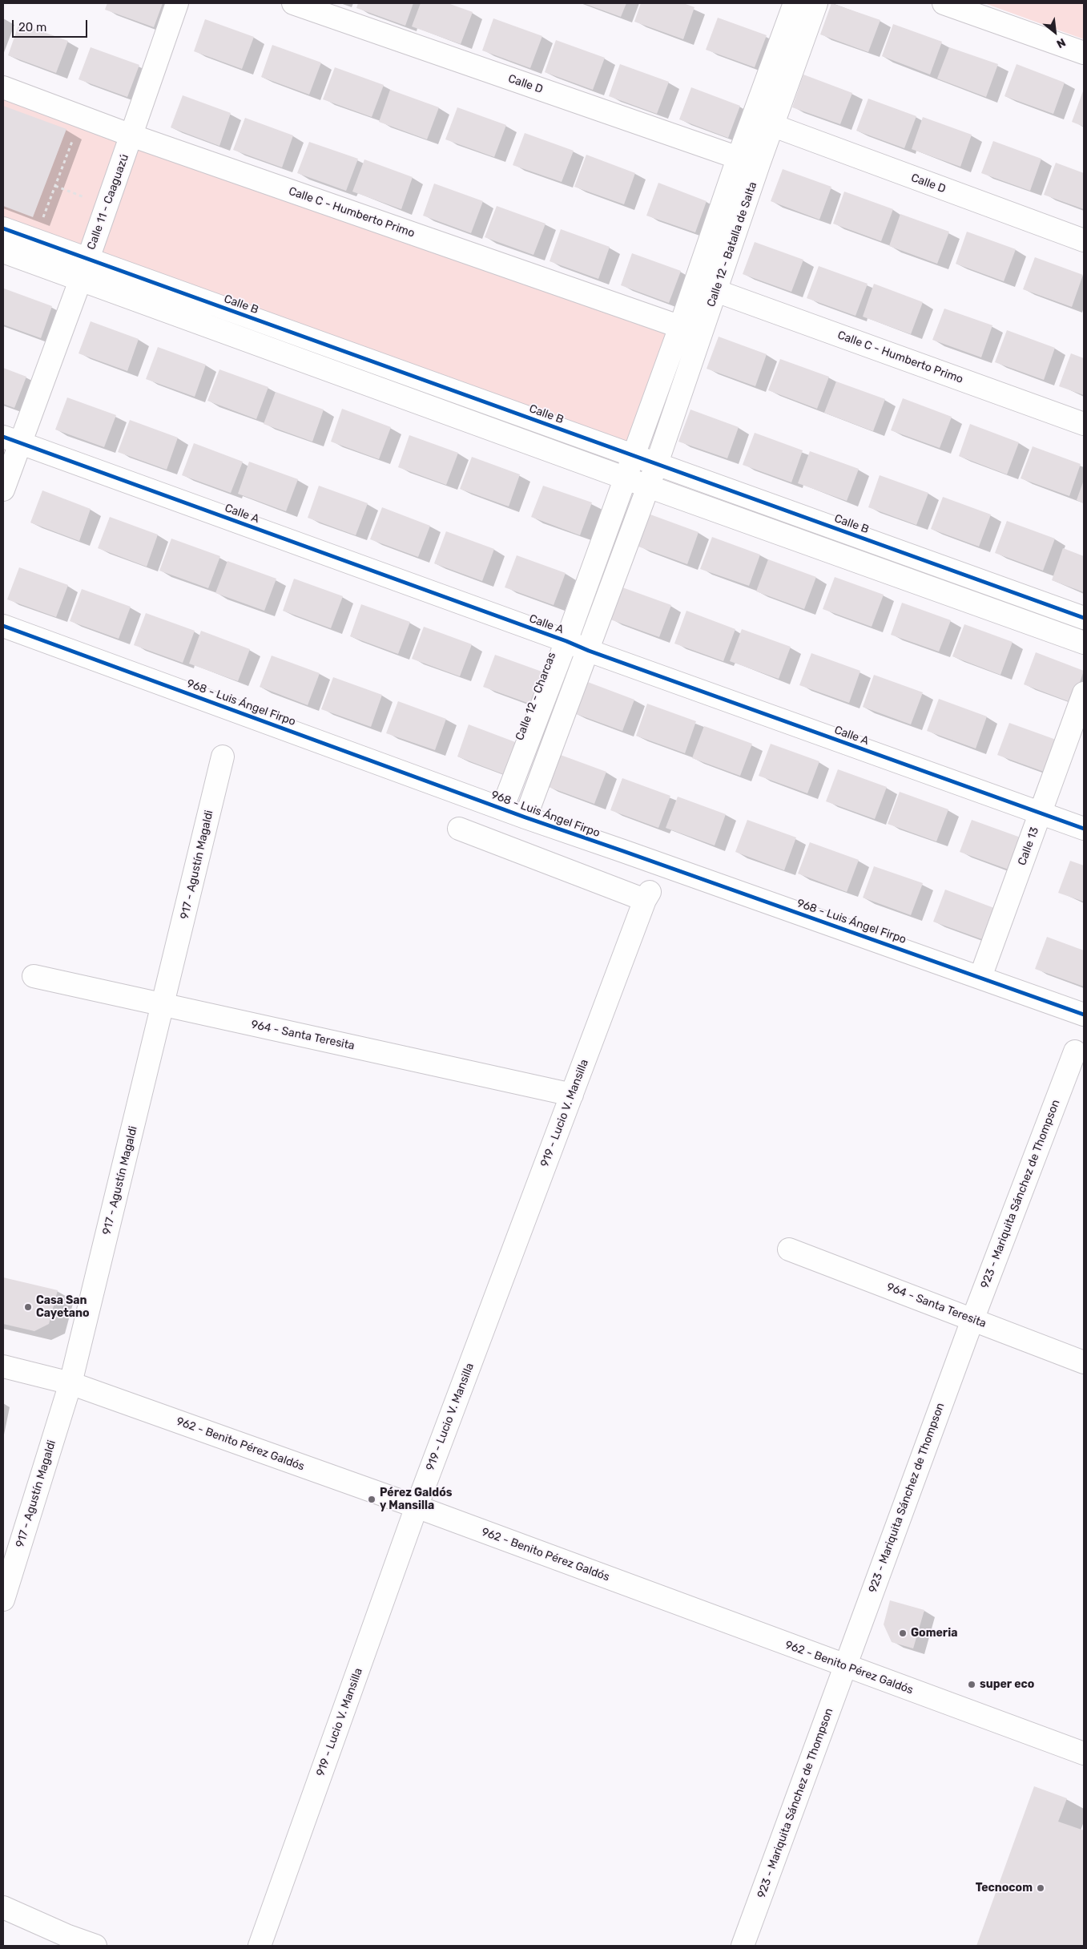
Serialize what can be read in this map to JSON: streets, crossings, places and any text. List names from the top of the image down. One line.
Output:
{"streets":{"street":["Calle D","Calle 11 - Caaguazú","Calle C - Humberto Primo","Calle 12 - Batalla de Salta","Calle B","Calle A","Calle 12 - Charcas","968 - Luis Ángel Firpo","Calle 13","917 - Agustín Magaldi","964 - Santa Teresita","919 - Lucio V. Mansilla","923 - Mariquita Sánchez de Thompson","962 - Benito Pérez Galdós"]},"crossings":[["Calle D","Calle 12 - Batalla de Salta"],["Calle 11 - Caaguazú","Calle C - Humberto Primo"],["Calle 11 - Caaguazú","Calle B"],["Calle 11 - Caaguazú","Calle A"],["Calle C - Humberto Primo","Calle 12 - Batalla de Salta"],["Calle 12 - Batalla de Salta","Calle B"],["Calle 12 - Batalla de Salta","Calle 12 - Charcas"],["Calle A","Calle 12 - Charcas"],["Calle A","Calle 13"],["Calle 12 - Charcas","968 - Luis Ángel Firpo"],["968 - Luis Ángel Firpo","Calle 13"],["917 - Agustín Magaldi","964 - Santa Teresita"],["917 - Agustín Magaldi","962 - Benito Pérez Galdós"],["964 - Santa Teresita","919 - Lucio V. Mansilla"],["964 - Santa Teresita","923 - Mariquita Sánchez de Thompson"],["919 - Lucio V. Mansilla","962 - Benito Pérez Galdós"],["923 - Mariquita Sánchez de Thompson","962 - Benito Pérez Galdós"]],"places":["Casa San Cayetano","Pérez Galdós y Mansilla","Gomeria","super eco","Tecnocom"],"scale_bar":"20 m","north":"bottom right"}
